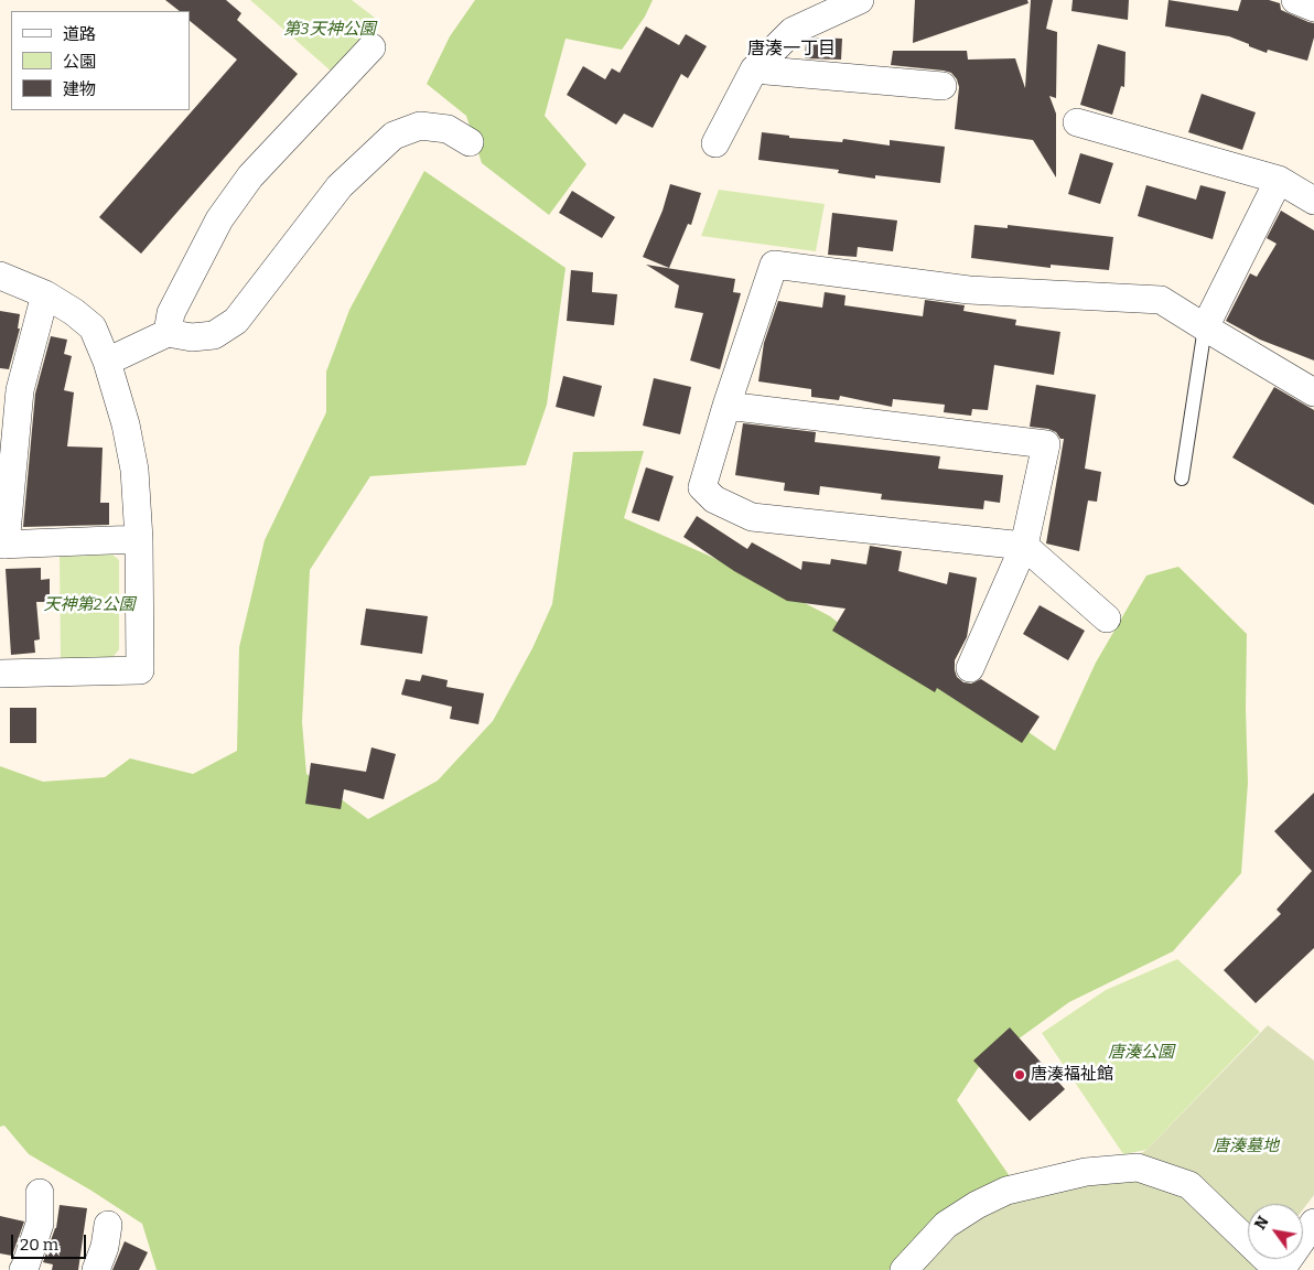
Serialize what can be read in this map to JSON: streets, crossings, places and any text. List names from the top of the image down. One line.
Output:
{"districts":["唐湊一丁目"],"parks":["第3天神公園","天神第2公園","唐湊公園","唐湊墓地"],"places":["唐湊福祉館"],"legend":["道路","公園","建物"],"scale_bar":"20 m","north":"top left"}
